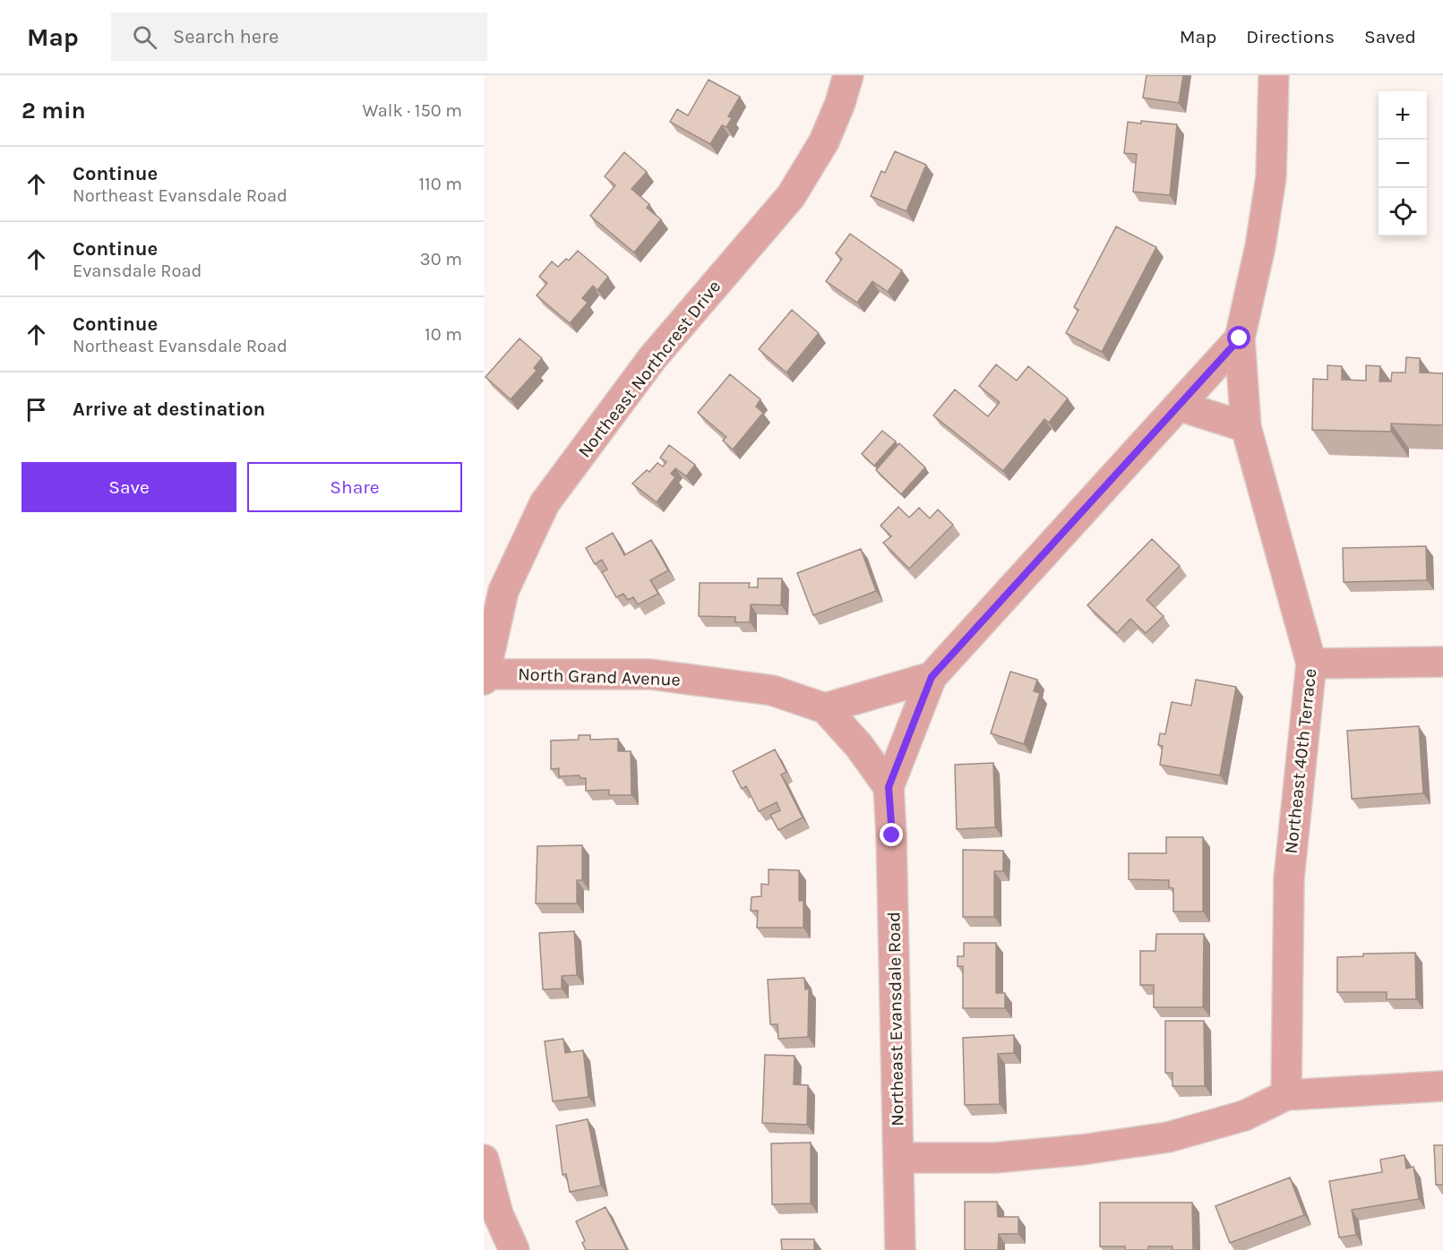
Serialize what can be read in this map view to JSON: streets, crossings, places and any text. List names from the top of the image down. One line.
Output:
{"streets":{"street":["Northeast Northcrest Drive","North Grand Avenue","Northeast 40th Terrace","Northeast Evansdale Road"]},"crossings":[["Northeast Northcrest Drive","North Grand Avenue"]],"page":{"header":"Map","search":"Search here","nav":["Map","Directions","Saved"],"heading":["2 min","Walk · 150 m"],"map_buttons":["+","−"],"list":[["Continue","Northeast Evansdale Road","110 m"],["Continue","Evansdale Road","30 m"],["Continue","Northeast Evansdale Road","10 m"],"Arrive at destination"],"buttons":["Save","Share"]}}
